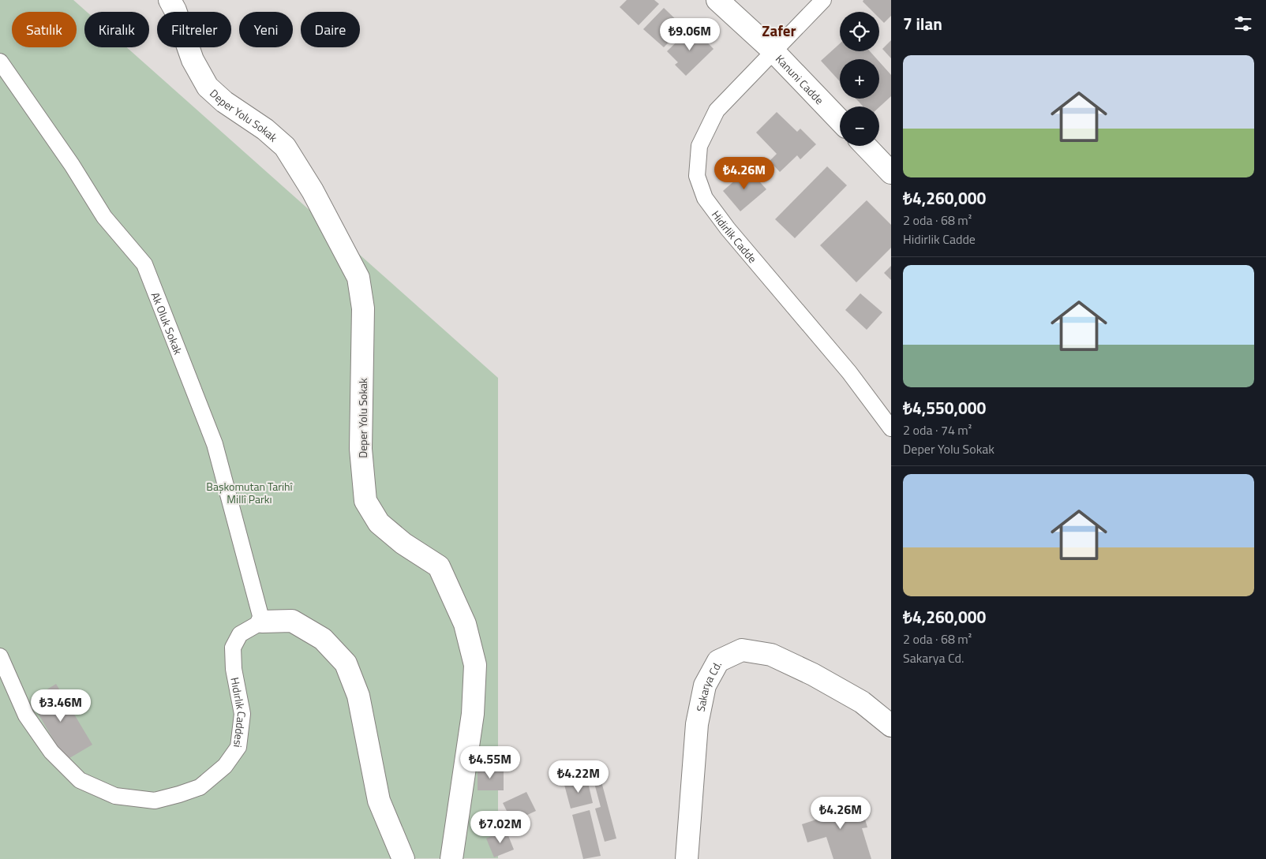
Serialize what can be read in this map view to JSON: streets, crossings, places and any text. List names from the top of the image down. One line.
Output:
{"streets":{"street":["Kanuni Cadde","Deper Yolu Sokak","Hidirlik Cadde","Ak Oluk Sokak","Sakarya Cd.","Hıdırlık Caddesi"]},"crossings":[["Kanuni Cadde","Hidirlik Cadde"],["Ak Oluk Sokak","Hıdırlık Caddesi"]],"districts":["Zafer"],"parks":["Başkomutan Tarihî Millî Parkı"],"page":{"heading":"7 ilan","map_buttons":["+","−"],"chip":["Satılık","Kiralık","Filtreler","Yeni","Daire"],"price":["₺9.06M","₺4.26M","₺3.46M","₺4.55M","₺4.22M","₺4.26M","₺7.02M"],"list":[{"name":"₺4,260,000","note":"2 oda · 68 m² · Hidirlik Cadde"},{"name":"₺4,550,000","note":"2 oda · 74 m² · Deper Yolu Sokak"},{"name":"₺4,260,000","note":"2 oda · 68 m² · Sakarya Cd."}]}}
